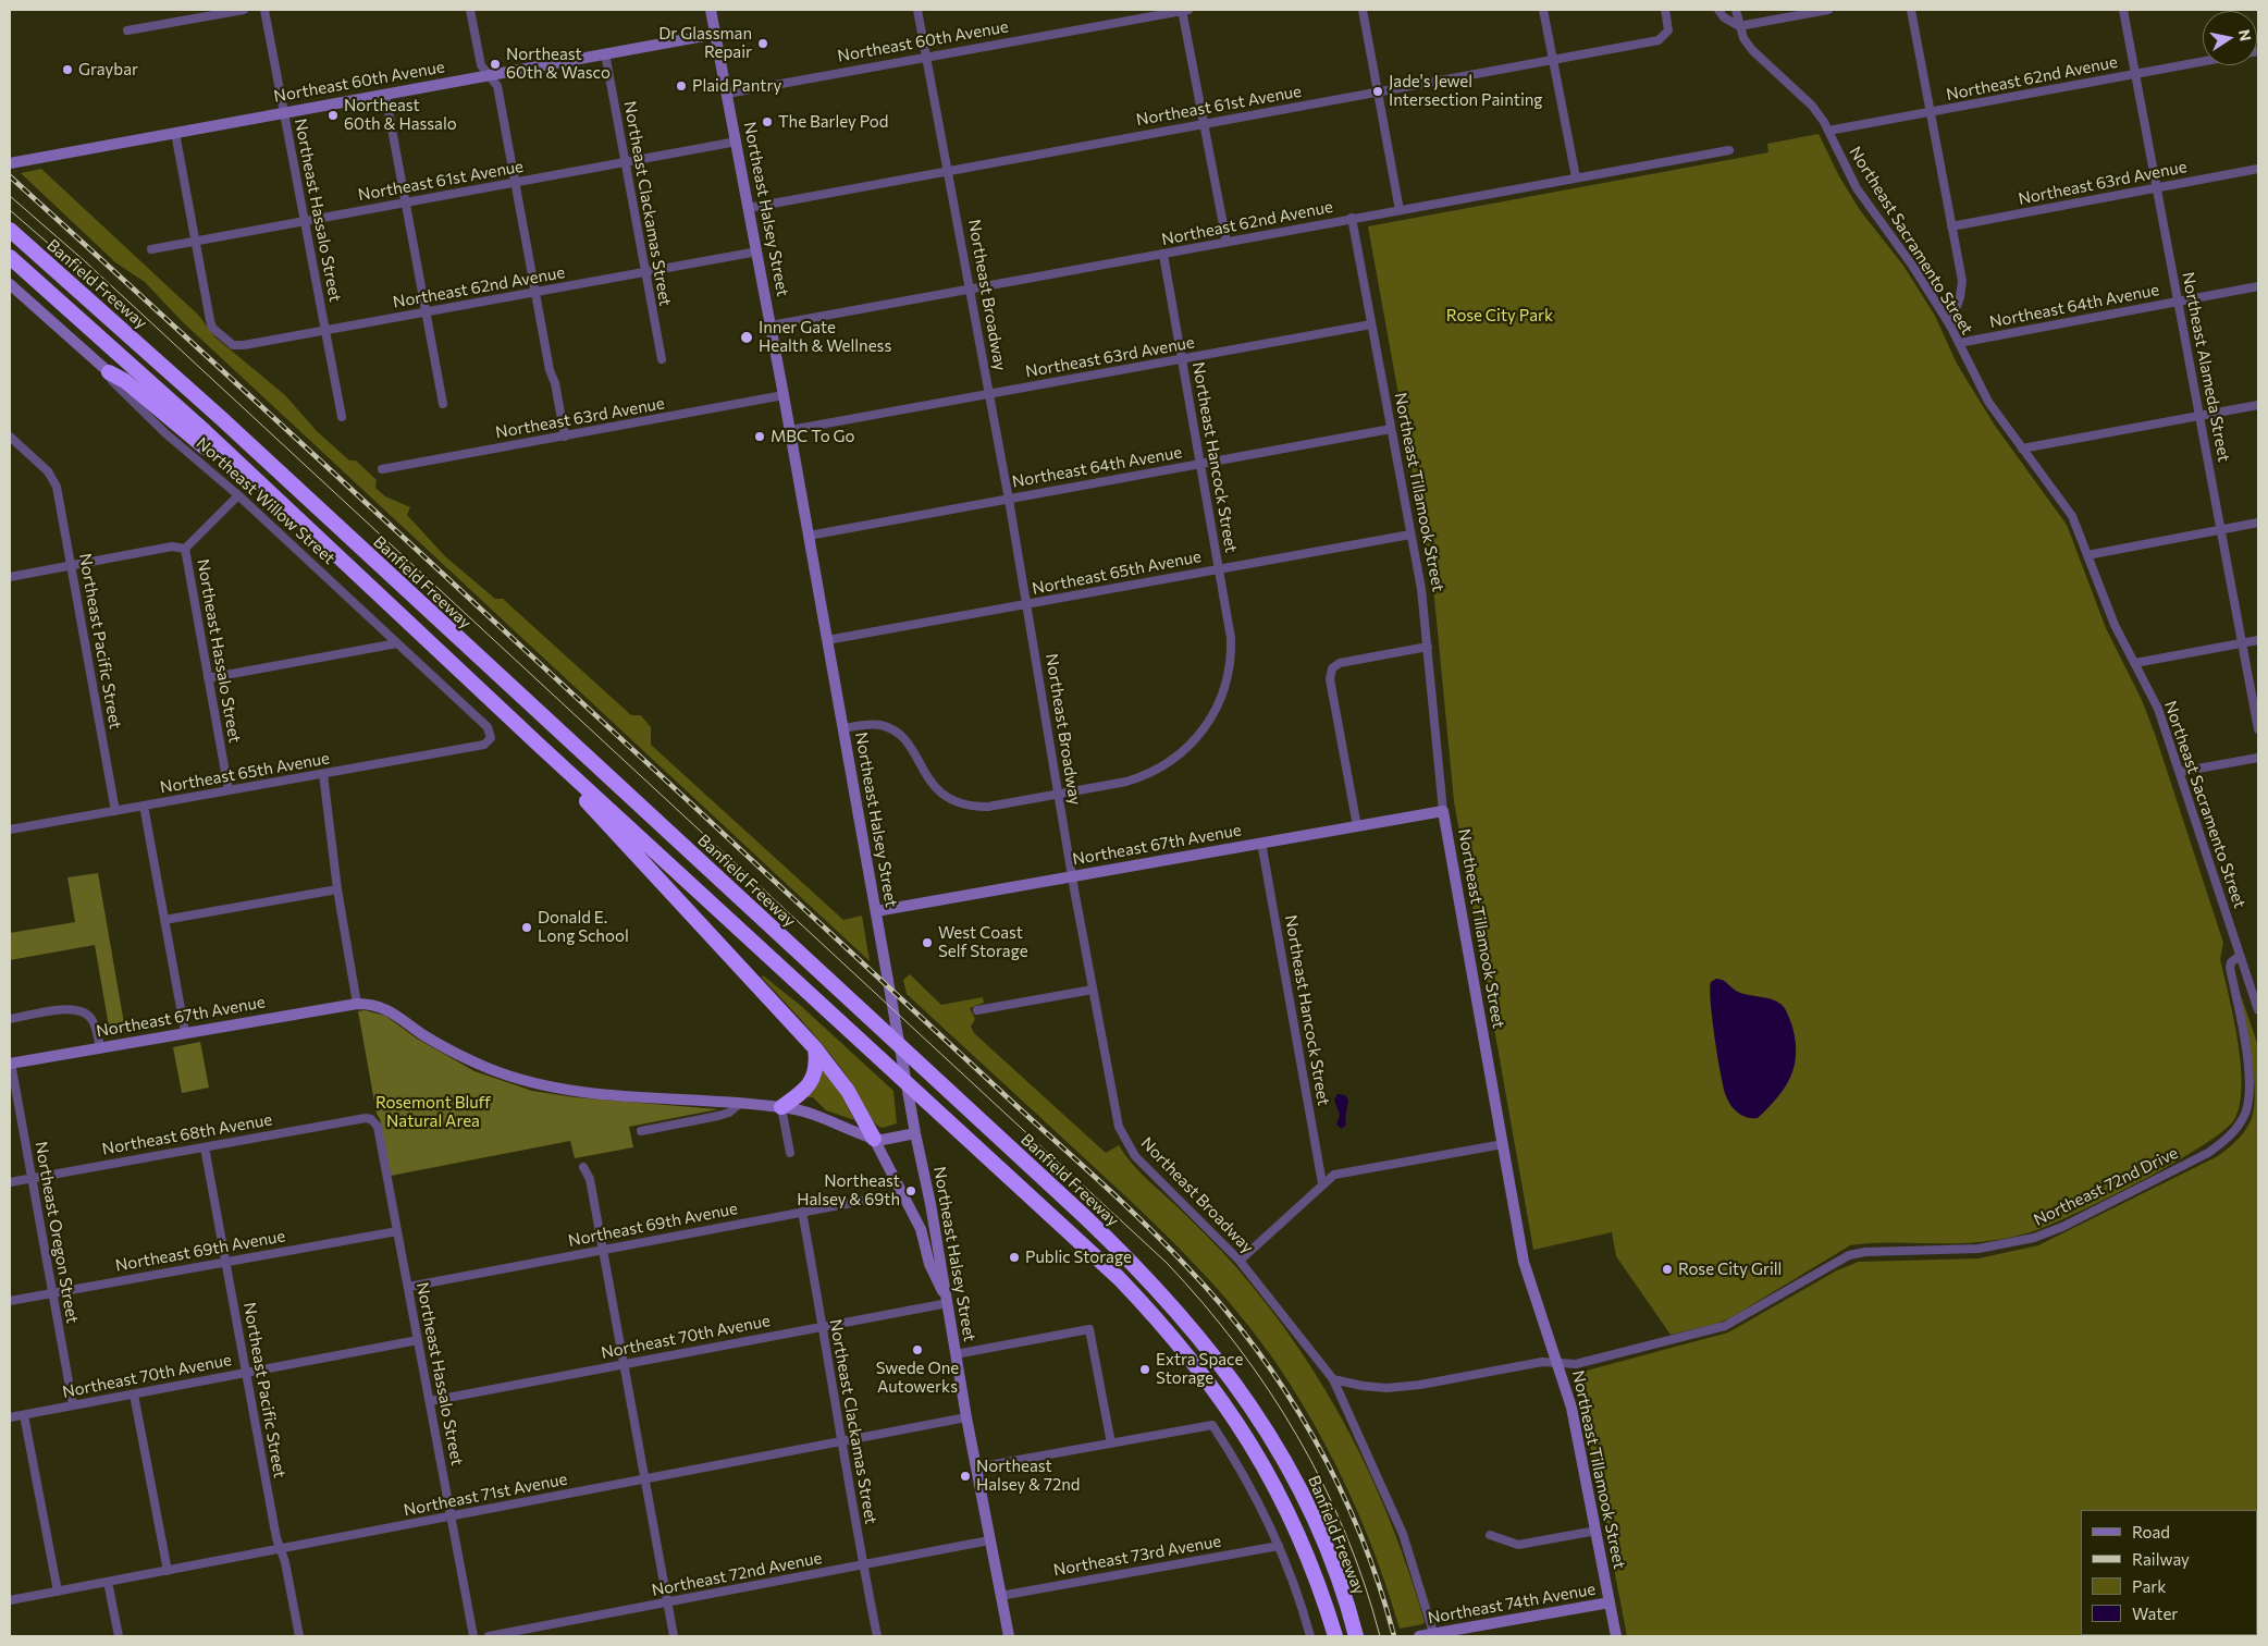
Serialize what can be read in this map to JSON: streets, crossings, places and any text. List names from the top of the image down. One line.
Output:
{"streets":{"highway":["Banfield Freeway"],"street":["Northeast 60th Avenue","Northeast 62nd Avenue","Northeast 61st Avenue","Northeast 63rd Avenue","Northeast Clackamas Street","Northeast Halsey Street","Northeast Hassalo Street","Northeast Sacramento Street","Northeast Broadway","Northeast 64th Avenue","Northeast Alameda Street","Northeast Hancock Street","Northeast Tillamook Street","Northeast Willow Street","Northeast 65th Avenue","Northeast Pacific Street","Northeast 67th Avenue","Northeast 68th Avenue","Northeast 72nd Drive","Northeast 69th Avenue","Northeast Oregon Street","Northeast 70th Avenue","Northeast 71st Avenue","Northeast 73rd Avenue","Northeast 72nd Avenue","Northeast 74th Avenue"]},"crossings":[["Northeast 60th Avenue","Northeast Clackamas Street"],["Northeast 60th Avenue","Northeast Halsey Street"],["Northeast 60th Avenue","Northeast Hassalo Street"],["Northeast 60th Avenue","Northeast Broadway"],["Northeast 62nd Avenue","Northeast 61st Avenue"],["Northeast 62nd Avenue","Northeast Clackamas Street"],["Northeast 62nd Avenue","Northeast Halsey Street"],["Northeast 62nd Avenue","Northeast Hassalo Street"],["Northeast 62nd Avenue","Northeast Sacramento Street"],["Northeast 62nd Avenue","Northeast Broadway"],["Northeast 62nd Avenue","Northeast Alameda Street"],["Northeast 62nd Avenue","Northeast Hancock Street"],["Northeast 62nd Avenue","Northeast Tillamook Street"],["Northeast 61st Avenue","Northeast Clackamas Street"],["Northeast 61st Avenue","Northeast Halsey Street"],["Northeast 61st Avenue","Northeast Hassalo Street"],["Northeast 61st Avenue","Northeast Broadway"],["Northeast 63rd Avenue","Northeast Halsey Street"],["Northeast 63rd Avenue","Northeast Broadway"],["Northeast 63rd Avenue","Northeast Alameda Street"],["Northeast 63rd Avenue","Northeast Hancock Street"],["Northeast 63rd Avenue","Northeast Tillamook Street"],["Northeast Clackamas Street","Northeast 69th Avenue"],["Northeast Clackamas Street","Northeast 70th Avenue"],["Northeast Clackamas Street","Northeast 71st Avenue"],["Northeast Clackamas Street","Northeast 72nd Avenue"],["Northeast Halsey Street","Northeast 64th Avenue"],["Northeast Halsey Street","Northeast Hancock Street"],["Northeast Halsey Street","Northeast 65th Avenue"],["Northeast Halsey Street","Northeast 67th Avenue"],["Northeast Halsey Street","Northeast 70th Avenue"],["Northeast Halsey Street","Northeast 71st Avenue"],["Northeast Halsey Street","Northeast 73rd Avenue"],["Northeast Halsey Street","Northeast 72nd Avenue"],["Northeast Hassalo Street","Northeast 65th Avenue"],["Northeast Hassalo Street","Northeast 68th Avenue"],["Northeast Hassalo Street","Northeast 69th Avenue"],["Northeast Hassalo Street","Northeast 70th Avenue"],["Northeast Hassalo Street","Northeast 71st Avenue"],["Northeast Sacramento Street","Northeast 64th Avenue"],["Northeast Sacramento Street","Northeast 72nd Drive"],["Northeast Broadway","Northeast 64th Avenue"],["Northeast Broadway","Northeast Hancock Street"],["Northeast Broadway","Northeast 65th Avenue"],["Northeast Broadway","Northeast 67th Avenue"],["Northeast Broadway","Northeast 74th Avenue"],["Northeast 64th Avenue","Northeast Alameda Street"],["Northeast 64th Avenue","Northeast Hancock Street"],["Northeast 64th Avenue","Northeast Tillamook Street"],["Northeast Hancock Street","Northeast 65th Avenue"],["Northeast Hancock Street","Northeast 67th Avenue"],["Northeast Tillamook Street","Northeast 65th Avenue"],["Northeast Tillamook Street","Northeast 67th Avenue"],["Northeast Tillamook Street","Northeast 72nd Drive"],["Northeast Tillamook Street","Northeast 74th Avenue"],["Northeast Willow Street","Northeast 65th Avenue"],["Northeast 65th Avenue","Northeast Pacific Street"],["Northeast Pacific Street","Northeast 68th Avenue"],["Northeast Pacific Street","Northeast 69th Avenue"],["Northeast Pacific Street","Northeast 70th Avenue"],["Northeast Pacific Street","Northeast 71st Avenue"],["Northeast 67th Avenue","Northeast Oregon Street"],["Northeast 68th Avenue","Northeast Oregon Street"],["Northeast 69th Avenue","Northeast Oregon Street"],["Northeast Oregon Street","Northeast 70th Avenue"]],"parks":["Rose City Park","Rosemont Bluff Natural Area"],"places":["Dr Glassman Repair","Northeast 60th & Wasco","Graybar","Plaid Pantry","Jade's Jewel Intersection Painting","Northeast 60th & Hassalo","The Barley Pod","Inner Gate Health & Wellness","MBC To Go","Donald E. Long School","West Coast Self Storage","Northeast Halsey & 69th","Public Storage","Rose City Grill","Swede One Autowerks","Extra Space Storage","Northeast Halsey & 72nd"],"legend":["Road","Railway","Park","Water"],"north":"right"}
